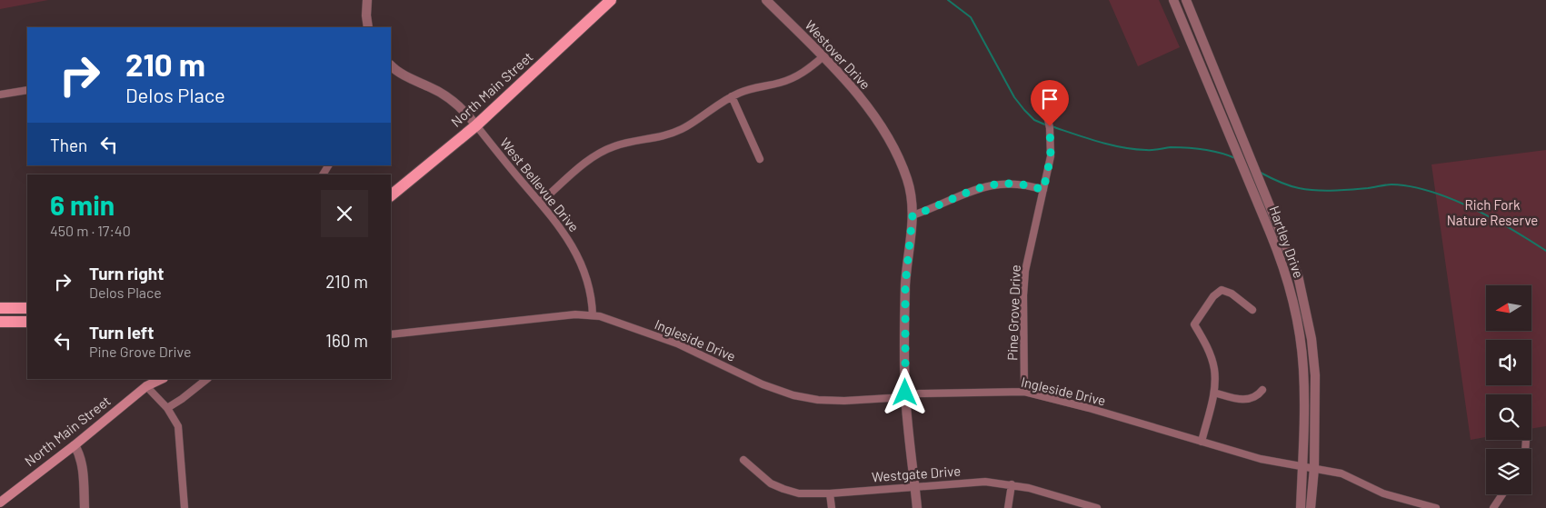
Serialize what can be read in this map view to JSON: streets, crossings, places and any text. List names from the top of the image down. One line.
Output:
{"streets":{"main road":["North Main Street"],"street":["Westover Drive","West Bellevue Drive","Hartley Drive","Pine Grove Drive","Ingleside Drive","Westgate Drive"]},"crossings":[["Westover Drive","Ingleside Drive"],["Westover Drive","Westgate Drive"],["North Main Street","West Bellevue Drive"],["West Bellevue Drive","Ingleside Drive"],["Hartley Drive","Ingleside Drive"],["Pine Grove Drive","Ingleside Drive"]],"parks":["Rich Fork Nature Reserve"],"north":"left","page":{"turn":["210 m","Delos Place"],"then":"Then","heading":["6 min","450 m · 17:40"],"list":[{"name":"Turn right","note":"Delos Place","value":"210 m"},{"name":"Turn left","note":"Pine Grove Drive","value":"160 m"}]}}
